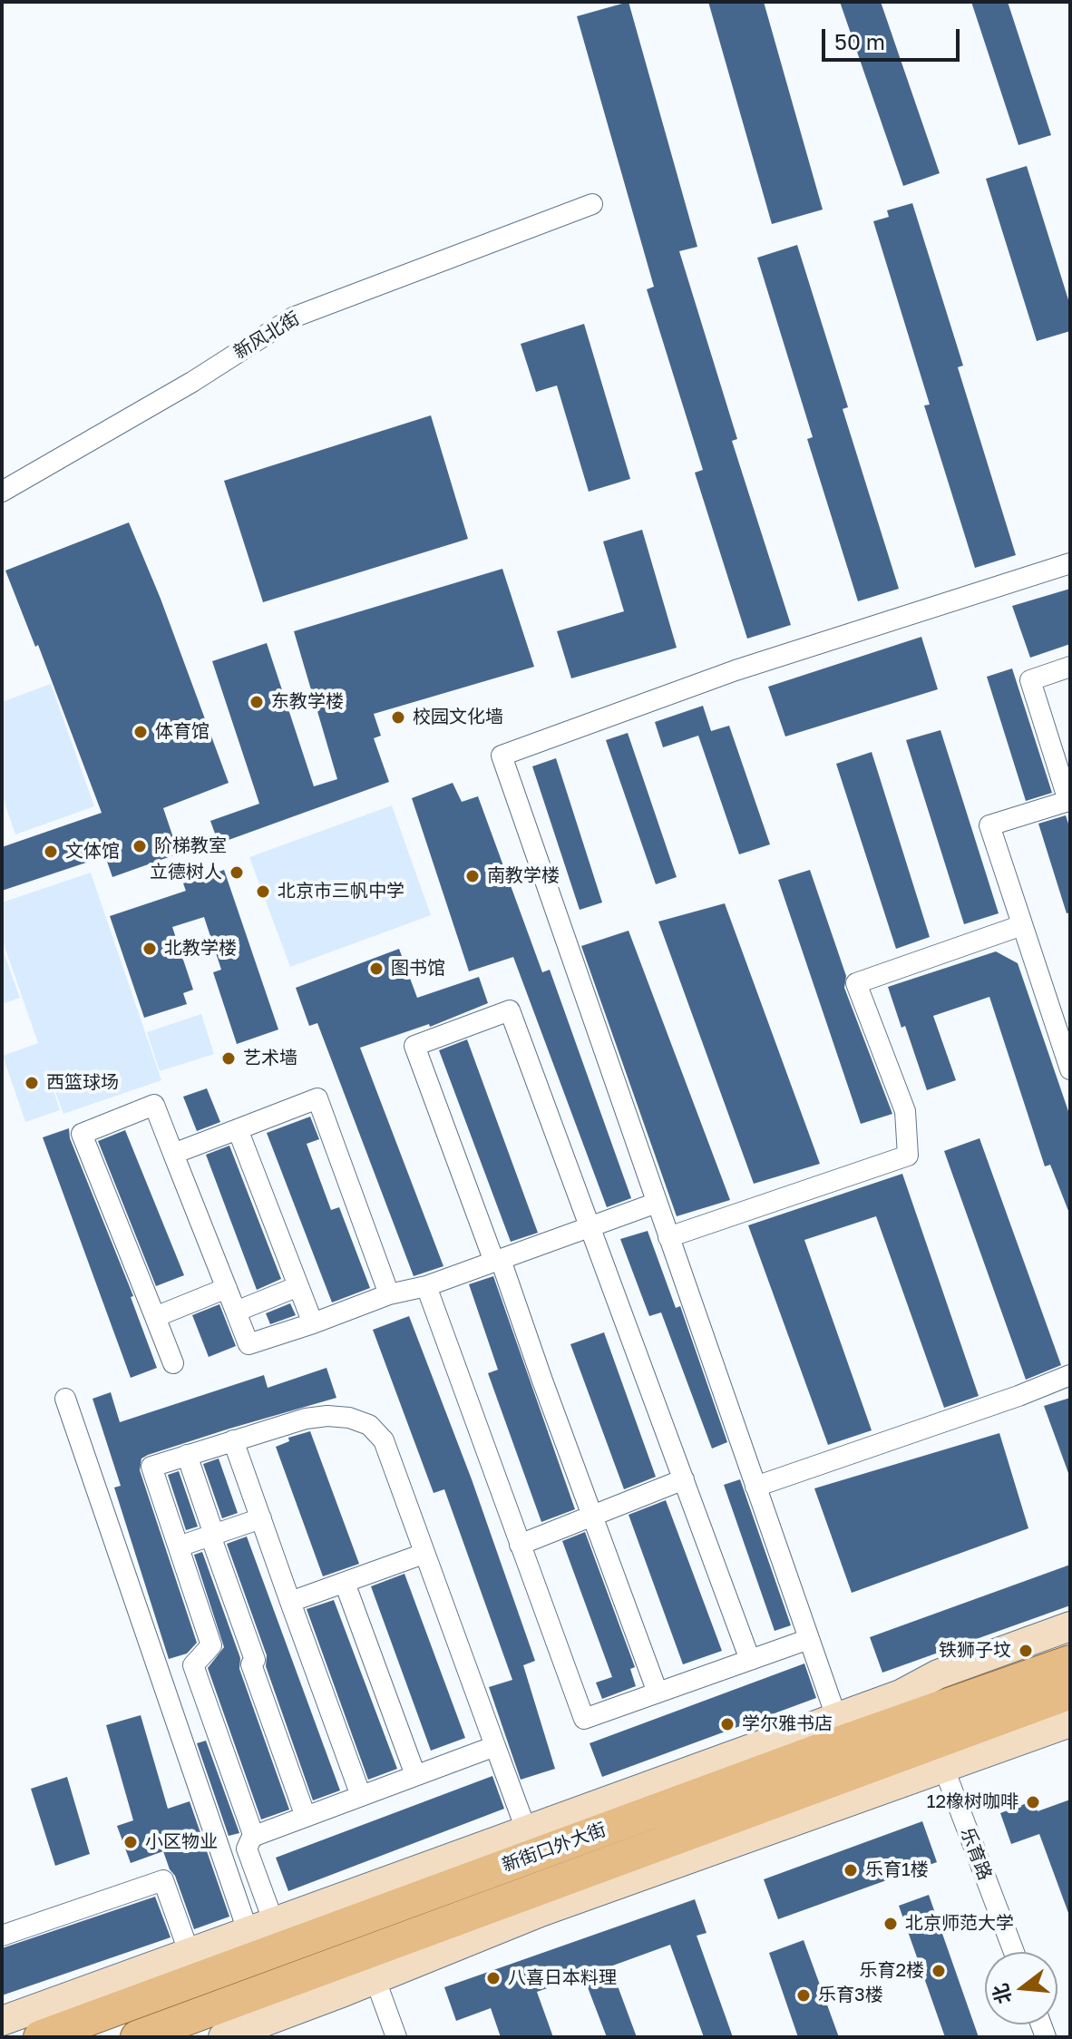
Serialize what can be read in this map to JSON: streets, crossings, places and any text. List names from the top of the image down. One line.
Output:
{"streets":{"main road":["新街口外大街"],"street":["新风北街","乐育路"]},"crossings":[["新街口外大街","乐育路"]],"places":["东教学楼","校园文化墙","体育馆","阶梯教室","文体馆","立德树人","南教学楼","北京市三帆中学","北教学楼","图书馆","艺术墙","西篮球场","铁狮子坟","学尔雅书店","12橡树咖啡","小区物业","乐育1楼","北京师范大学","乐育2楼","八喜日本料理","乐育3楼"],"scale_bar":"50 m","north":"left"}
